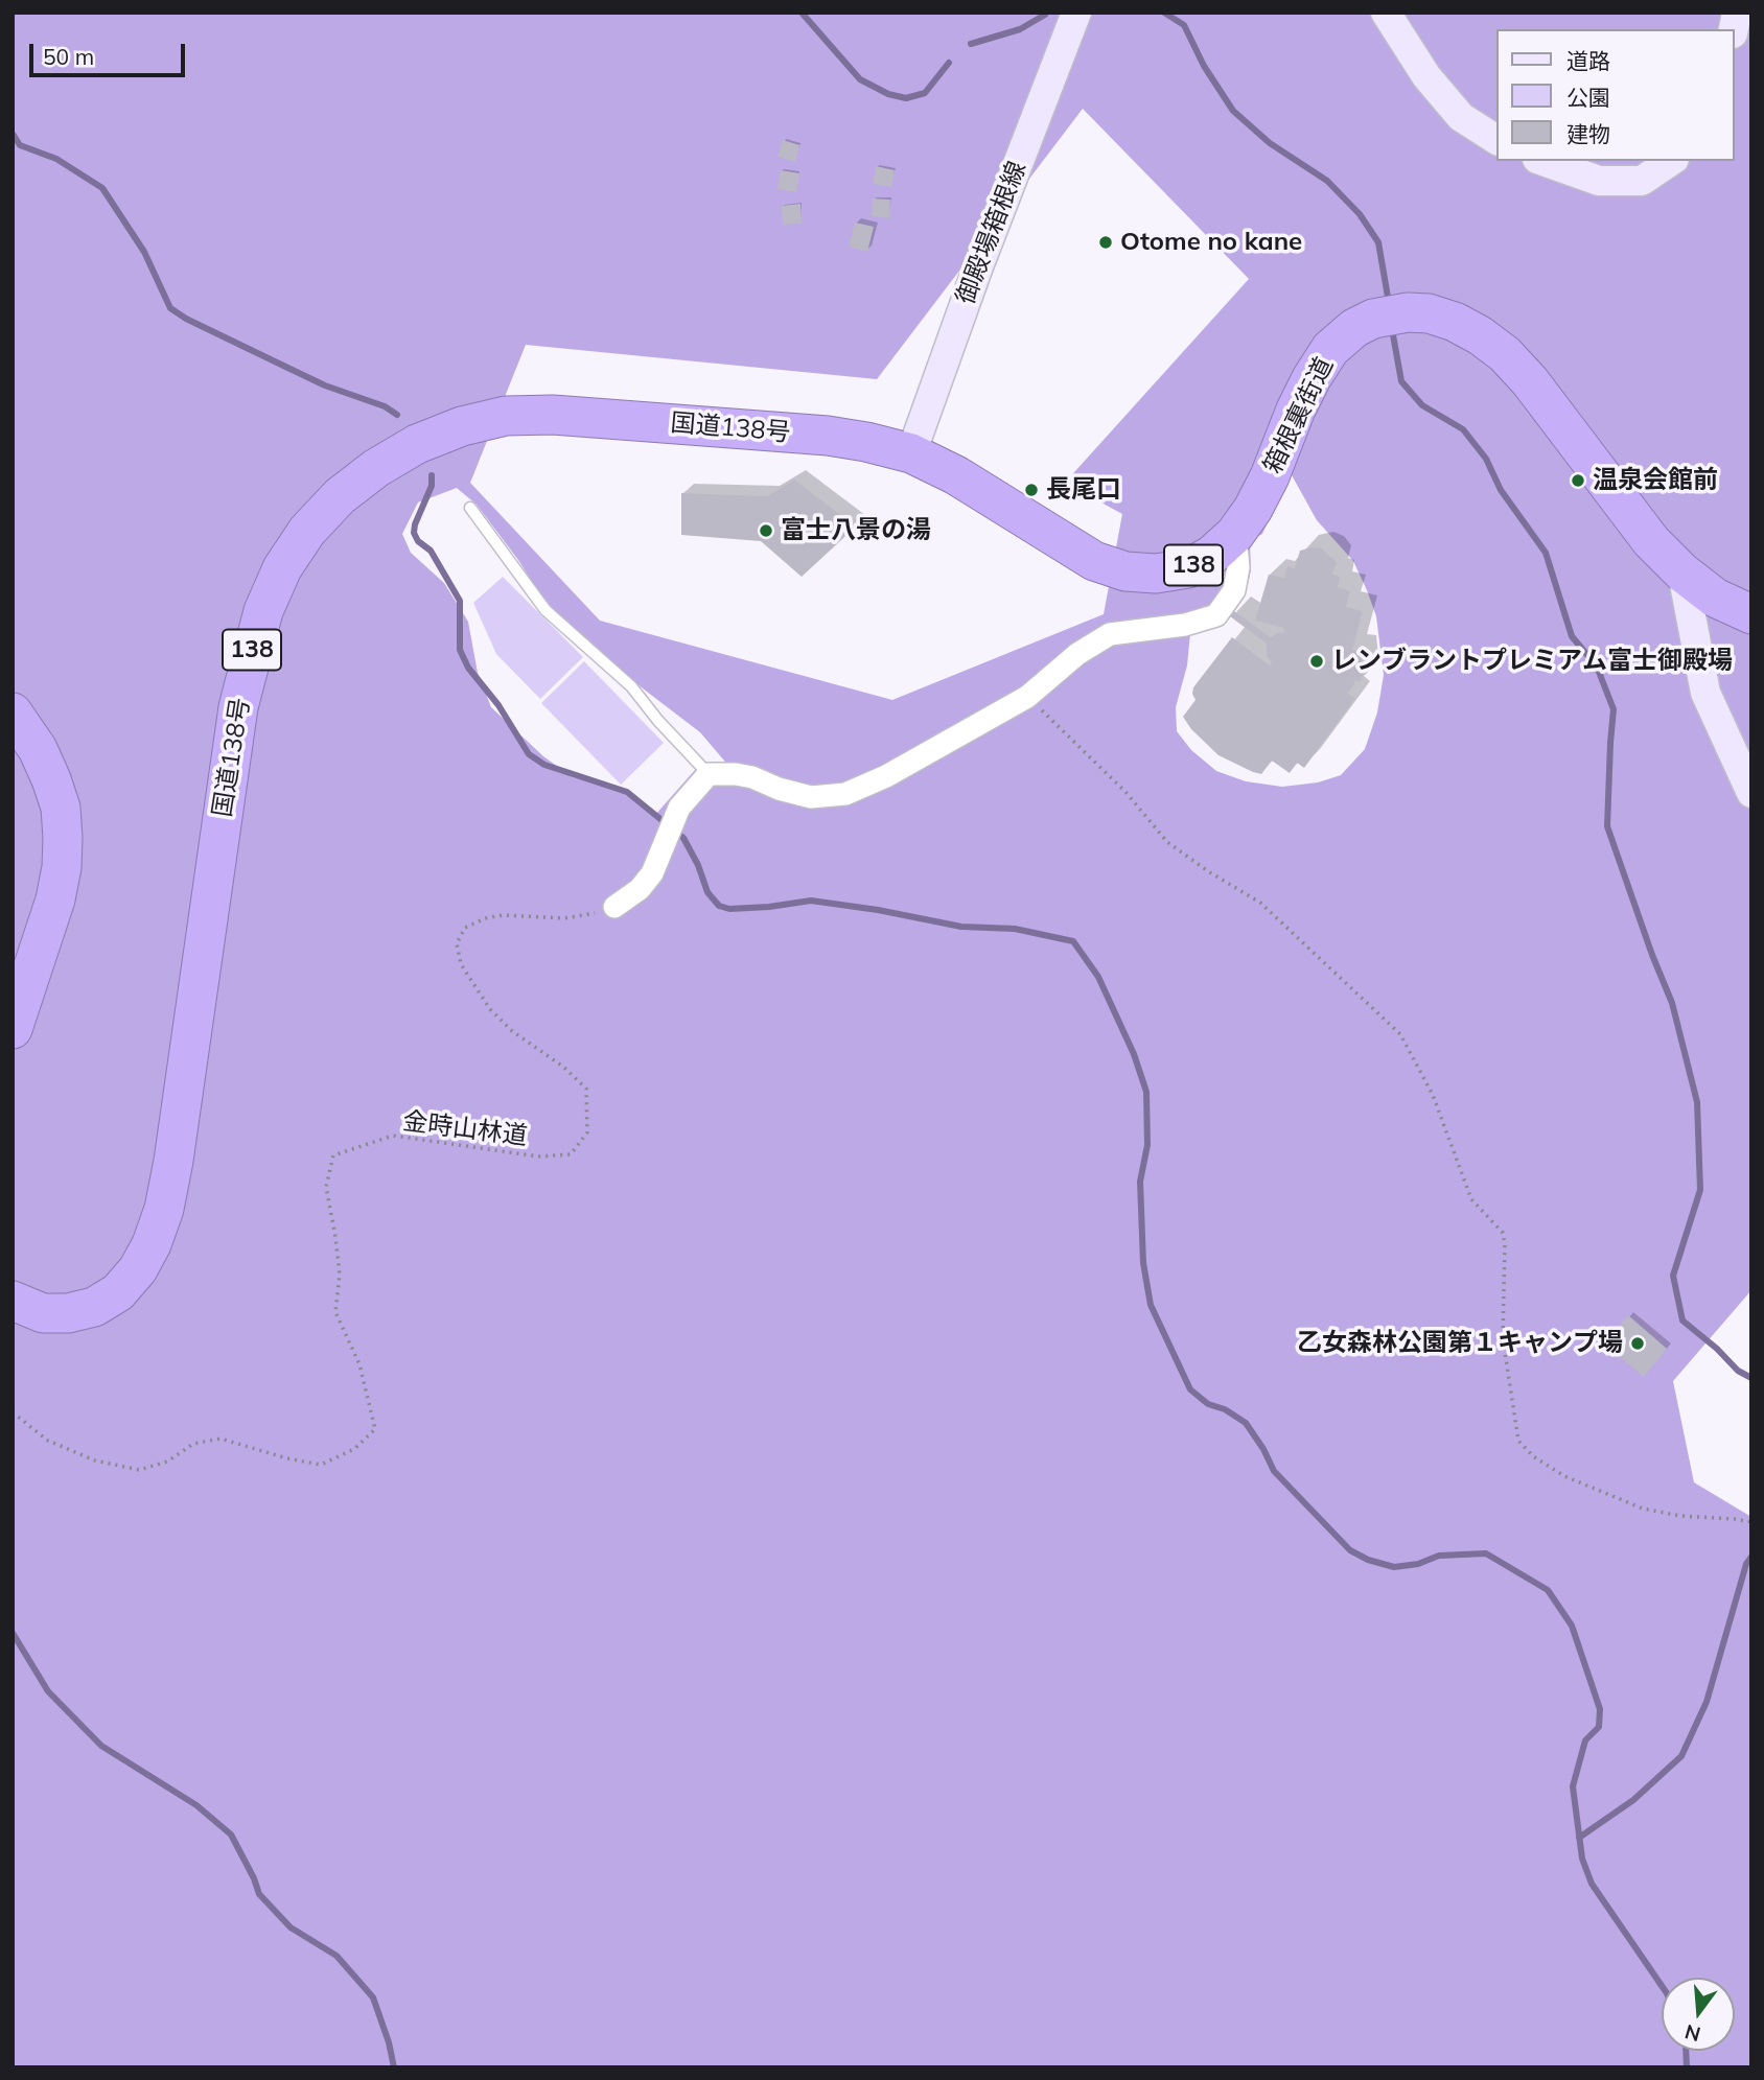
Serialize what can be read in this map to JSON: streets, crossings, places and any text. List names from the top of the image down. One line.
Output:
{"streets":{"highway":["箱根裏街道","国道138号","138"],"main road":["御殿場箱根線"],"path":["金時山林道"]},"crossings":[["御殿場箱根線","箱根裏街道"],["御殿場箱根線","国道138号"],["箱根裏街道","国道138号"]],"places":["Otome no kane","温泉会館前","長尾口","富士八景の湯","レンブラントプレミアム富士御殿場","乙女森林公園第１キャンプ場"],"legend":["道路","公園","建物"],"scale_bar":"50 m","north":"bottom"}
